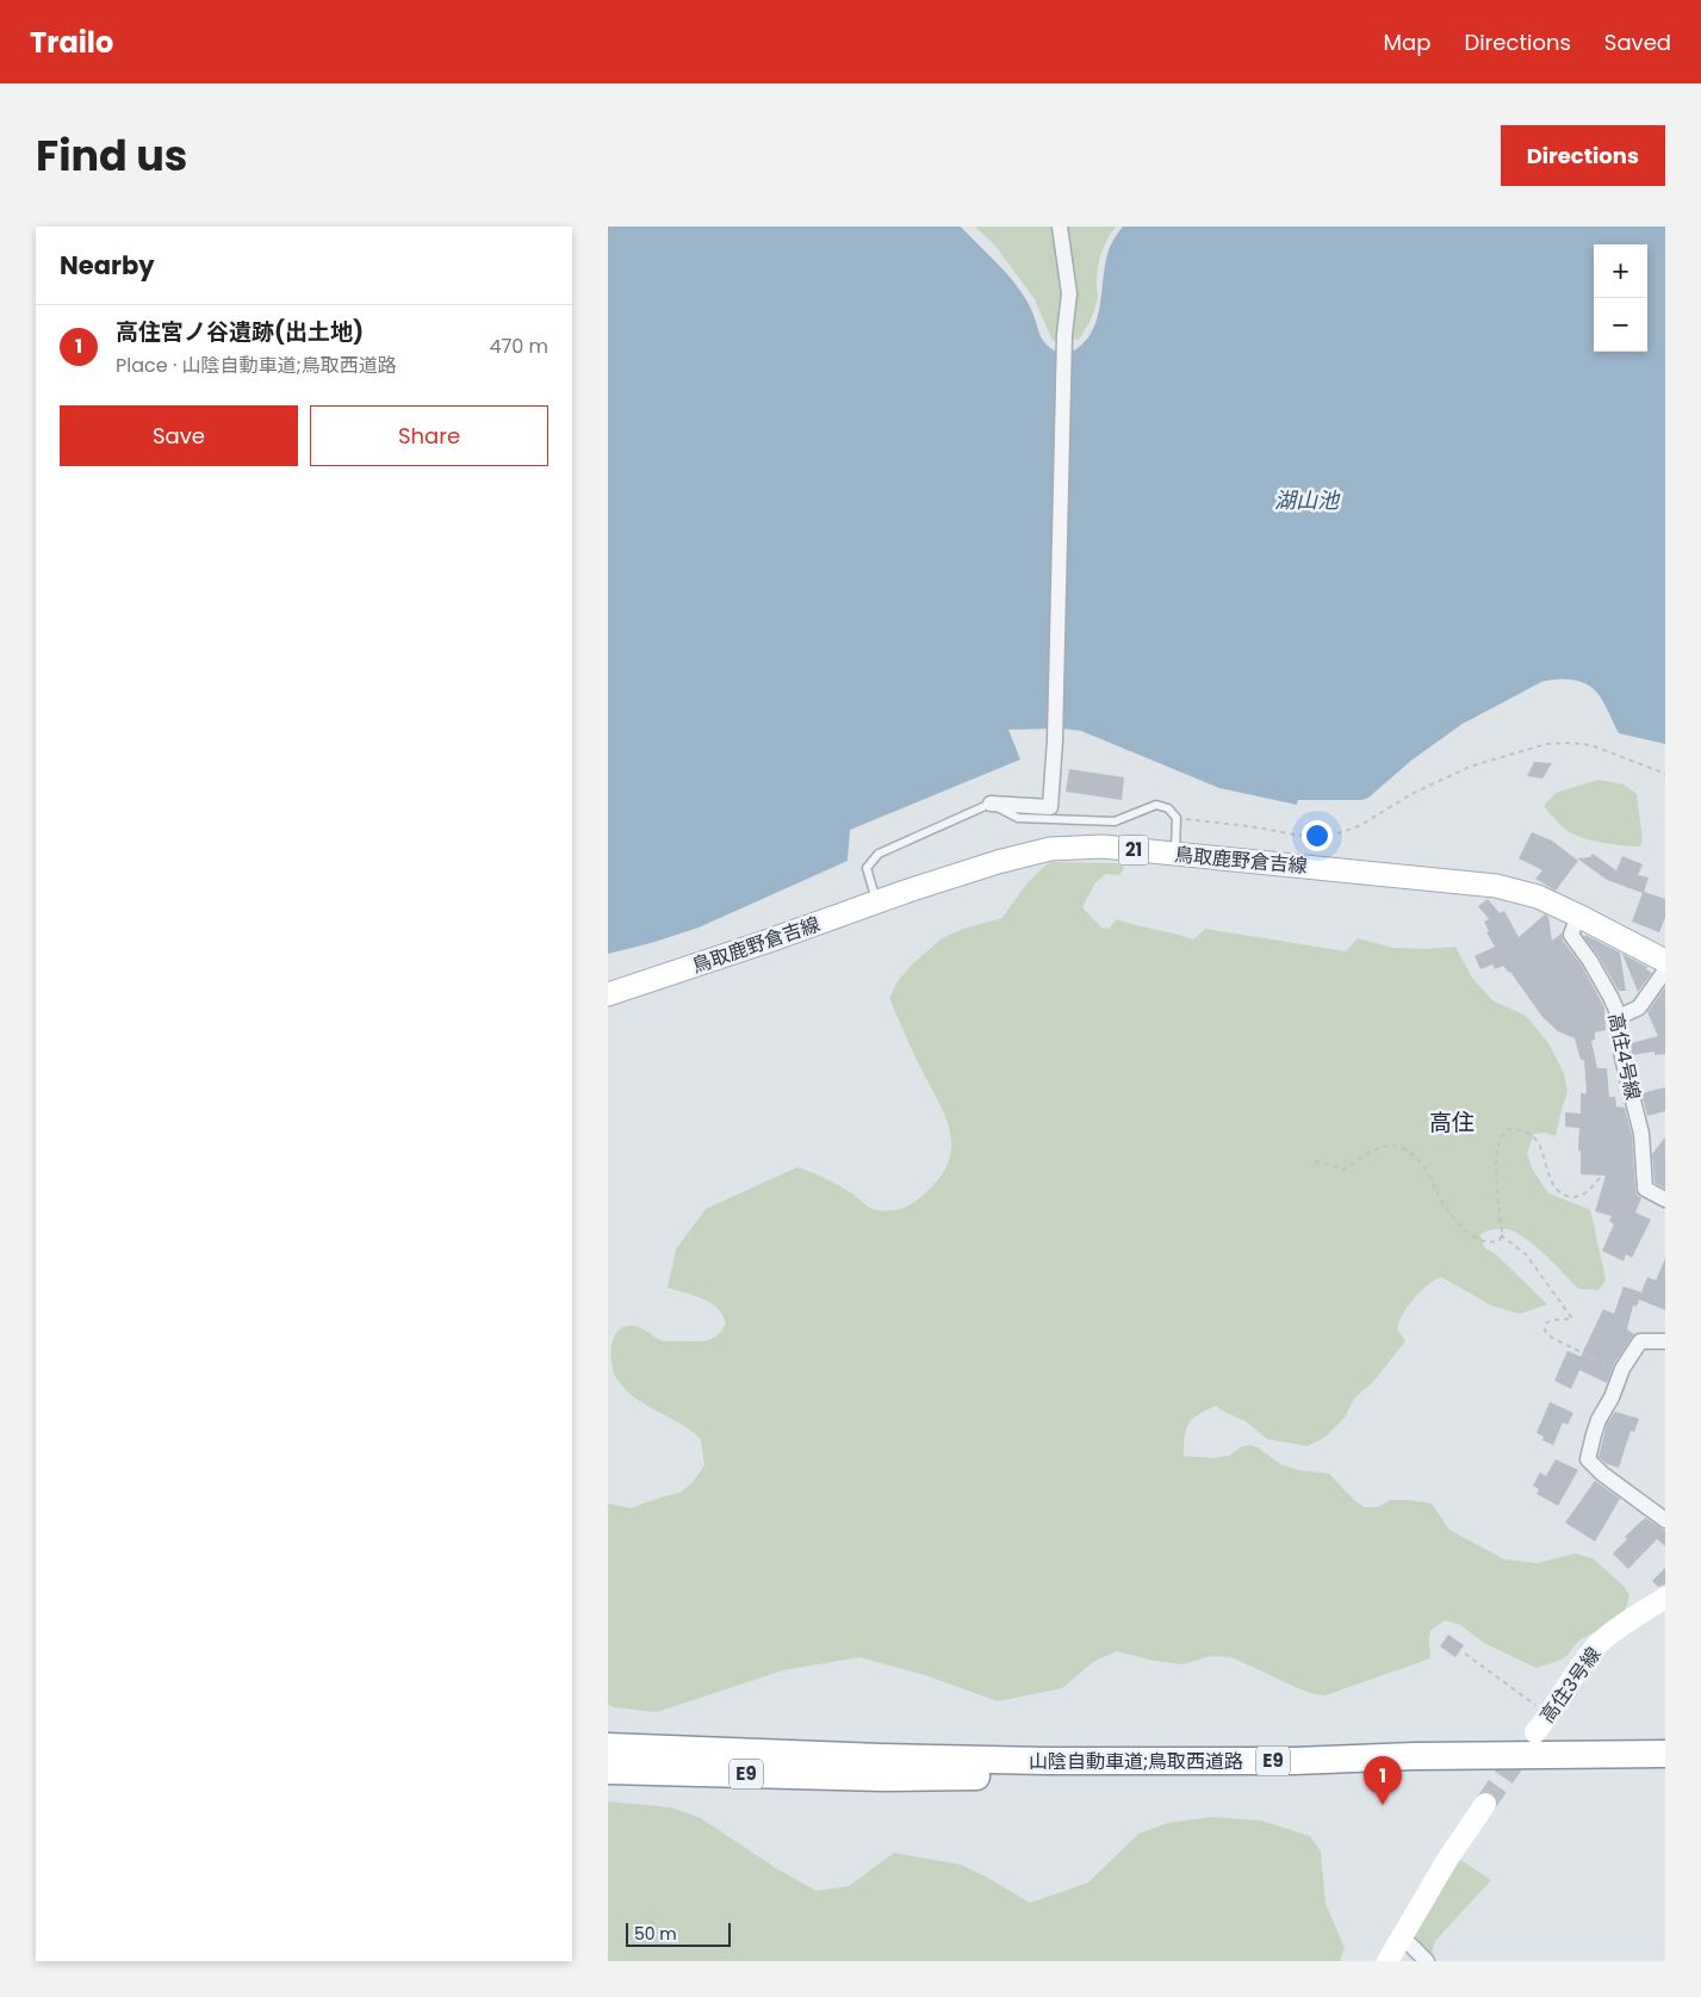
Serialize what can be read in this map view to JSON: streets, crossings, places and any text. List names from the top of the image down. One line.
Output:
{"streets":{"highway":["山陰自動車道;鳥取西道路","E9"],"main road":["21","鳥取鹿野倉吉線"],"street":["高住4号線","高住3号線"]},"crossings":[["鳥取鹿野倉吉線","高住4号線"]],"districts":["高住"],"water":["湖山池"],"scale_bar":"50 m","page":{"header":"Trailo","nav":["Map","Directions","Saved"],"title":"Find us","buttons":["Directions",["Save","Share"]],"heading":"Nearby","map_buttons":["+","−"],"list":[{"mark":"1","name":"高住宮ノ谷遺跡(出土地)","note":"Place · 山陰自動車道;鳥取西道路","value":"470 m"}],"pins":"1","scale":"50 m"}}
